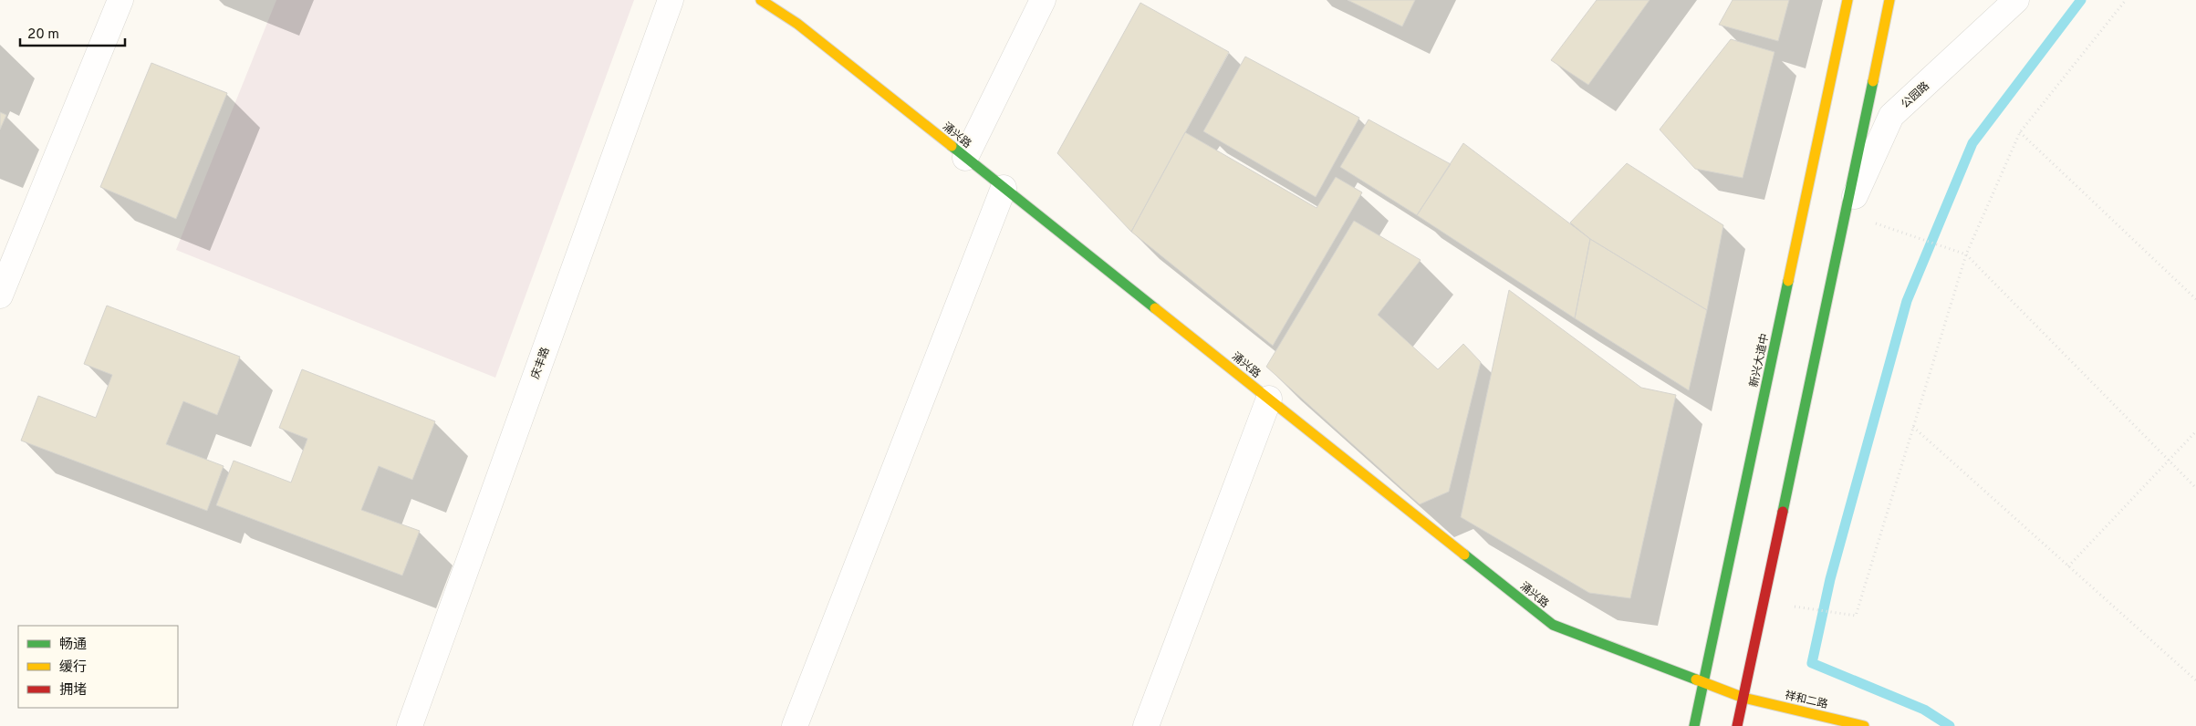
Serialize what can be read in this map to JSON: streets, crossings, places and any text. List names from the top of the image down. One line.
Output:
{"streets":{"main road":["涌兴路","新兴大道中","祥和二路"],"street":["公园路","庆丰路"]},"crossings":[["涌兴路","新兴大道中"],["涌兴路","祥和二路"]],"legend":["畅通","缓行","拥堵"],"scale_bar":"20 m"}
